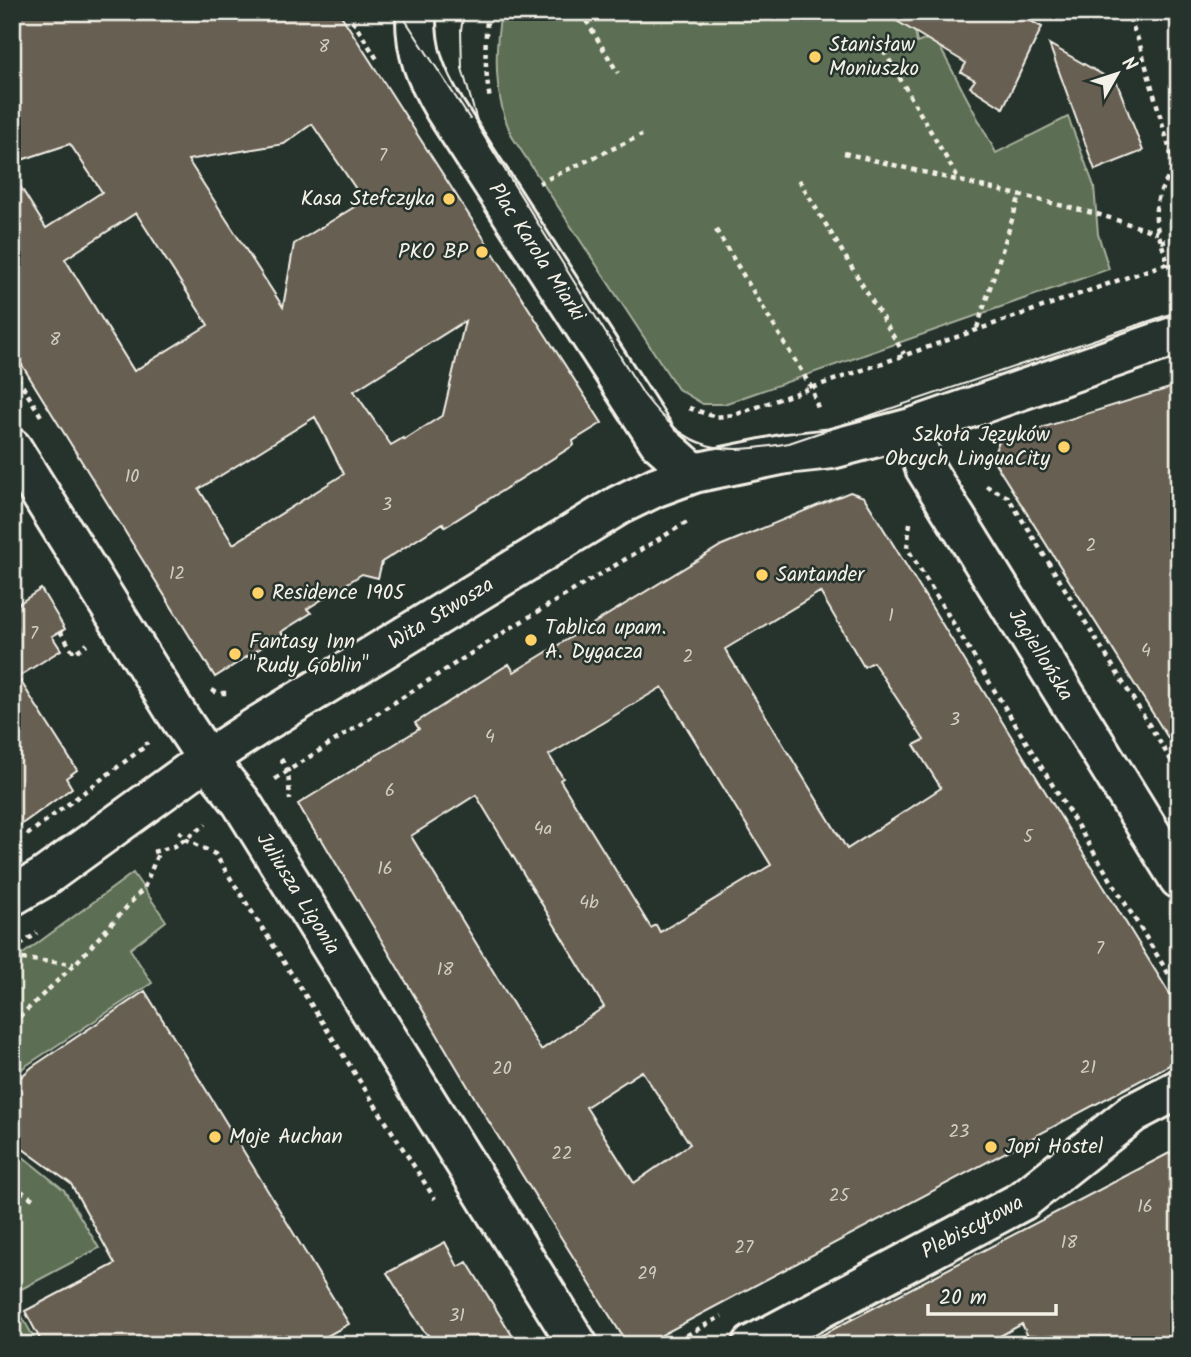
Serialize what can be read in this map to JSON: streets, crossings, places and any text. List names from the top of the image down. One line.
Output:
{"streets":{"street":["Plac Karola Miarki","Wita Stwosza","Jagiellońska","Juliusza Ligonia","Plebiscytowa"]},"crossings":[["Plac Karola Miarki","Wita Stwosza"],["Wita Stwosza","Jagiellońska"],["Wita Stwosza","Juliusza Ligonia"]],"places":["Stanisław Moniuszko","Kasa Stefczyka","PKO BP","Szkoła Języków Obcych LinguaCity","Santander","Residence 1905","Tablica upam. A. Dygacza","Fantasy Inn \"Rudy Goblin\"","Moje Auchan","Jopi Hostel"],"house_numbers":["8","7","8","10","3","2","12","1","7","4","2","3","4","6","4a","5","16","4b","7","18","21","20","23","22","25","16","18","27","29","31"],"scale_bar":"20 m","north":"top right"}
